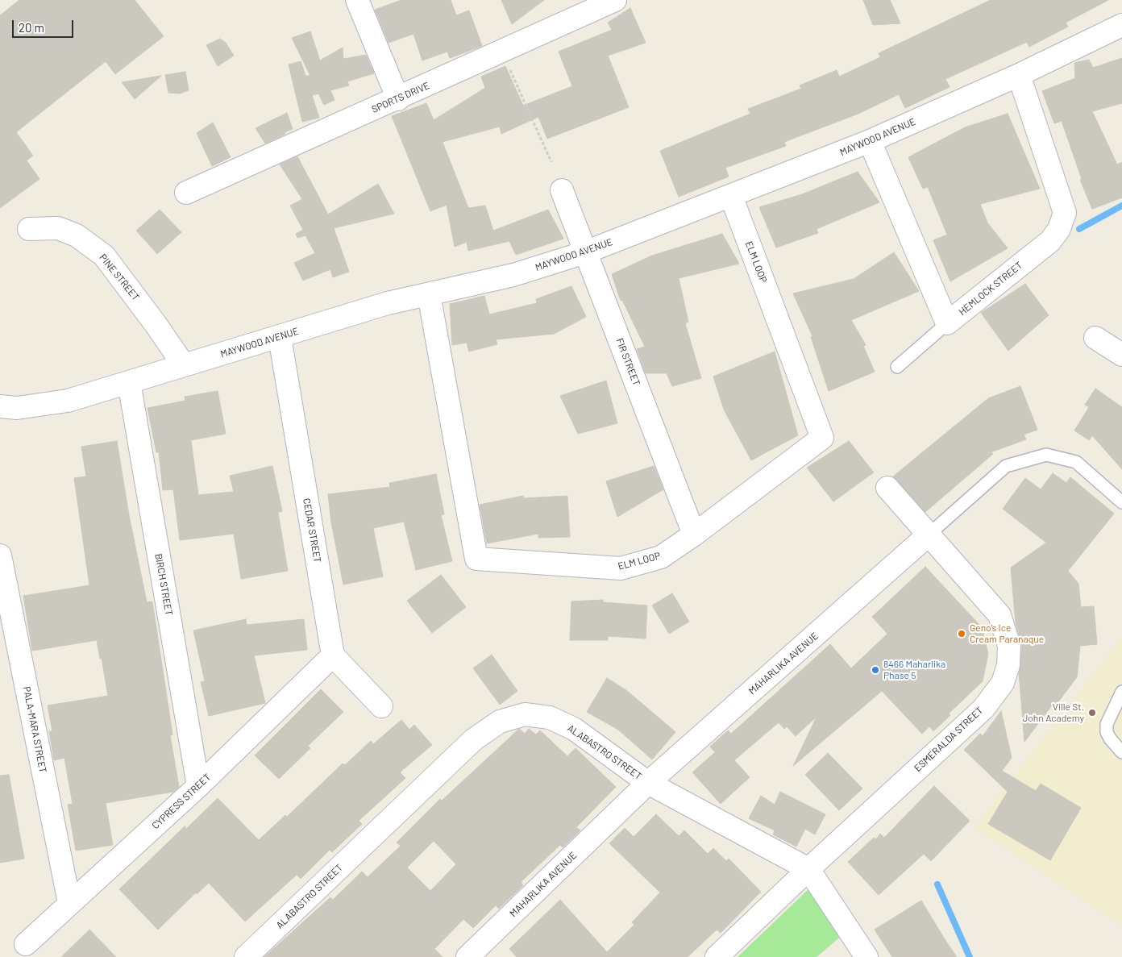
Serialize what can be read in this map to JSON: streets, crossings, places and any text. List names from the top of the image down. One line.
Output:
{"streets":{"street":["SPORTS DRIVE","MAYWOOD AVENUE","ELM LOOP","PINE STREET","HEMLOCK STREET","FIR STREET","CEDAR STREET","BIRCH STREET","MAHARLIKA AVENUE","PALA-MARA STREET","ESMERALDA STREET","ALABASTRO STREET","CYPRESS STREET"]},"crossings":[["MAYWOOD AVENUE","ELM LOOP"],["MAYWOOD AVENUE","PINE STREET"],["MAYWOOD AVENUE","HEMLOCK STREET"],["MAYWOOD AVENUE","FIR STREET"],["MAYWOOD AVENUE","CEDAR STREET"],["MAYWOOD AVENUE","BIRCH STREET"],["ELM LOOP","FIR STREET"],["CEDAR STREET","CYPRESS STREET"],["BIRCH STREET","CYPRESS STREET"],["MAHARLIKA AVENUE","ESMERALDA STREET"],["MAHARLIKA AVENUE","ALABASTRO STREET"],["PALA-MARA STREET","CYPRESS STREET"],["ESMERALDA STREET","ALABASTRO STREET"]],"places":["Geno’s Ice Cream Paranaque","8466 Maharlika Phase 5","Ville St. John Academy"],"scale_bar":"20 m"}
